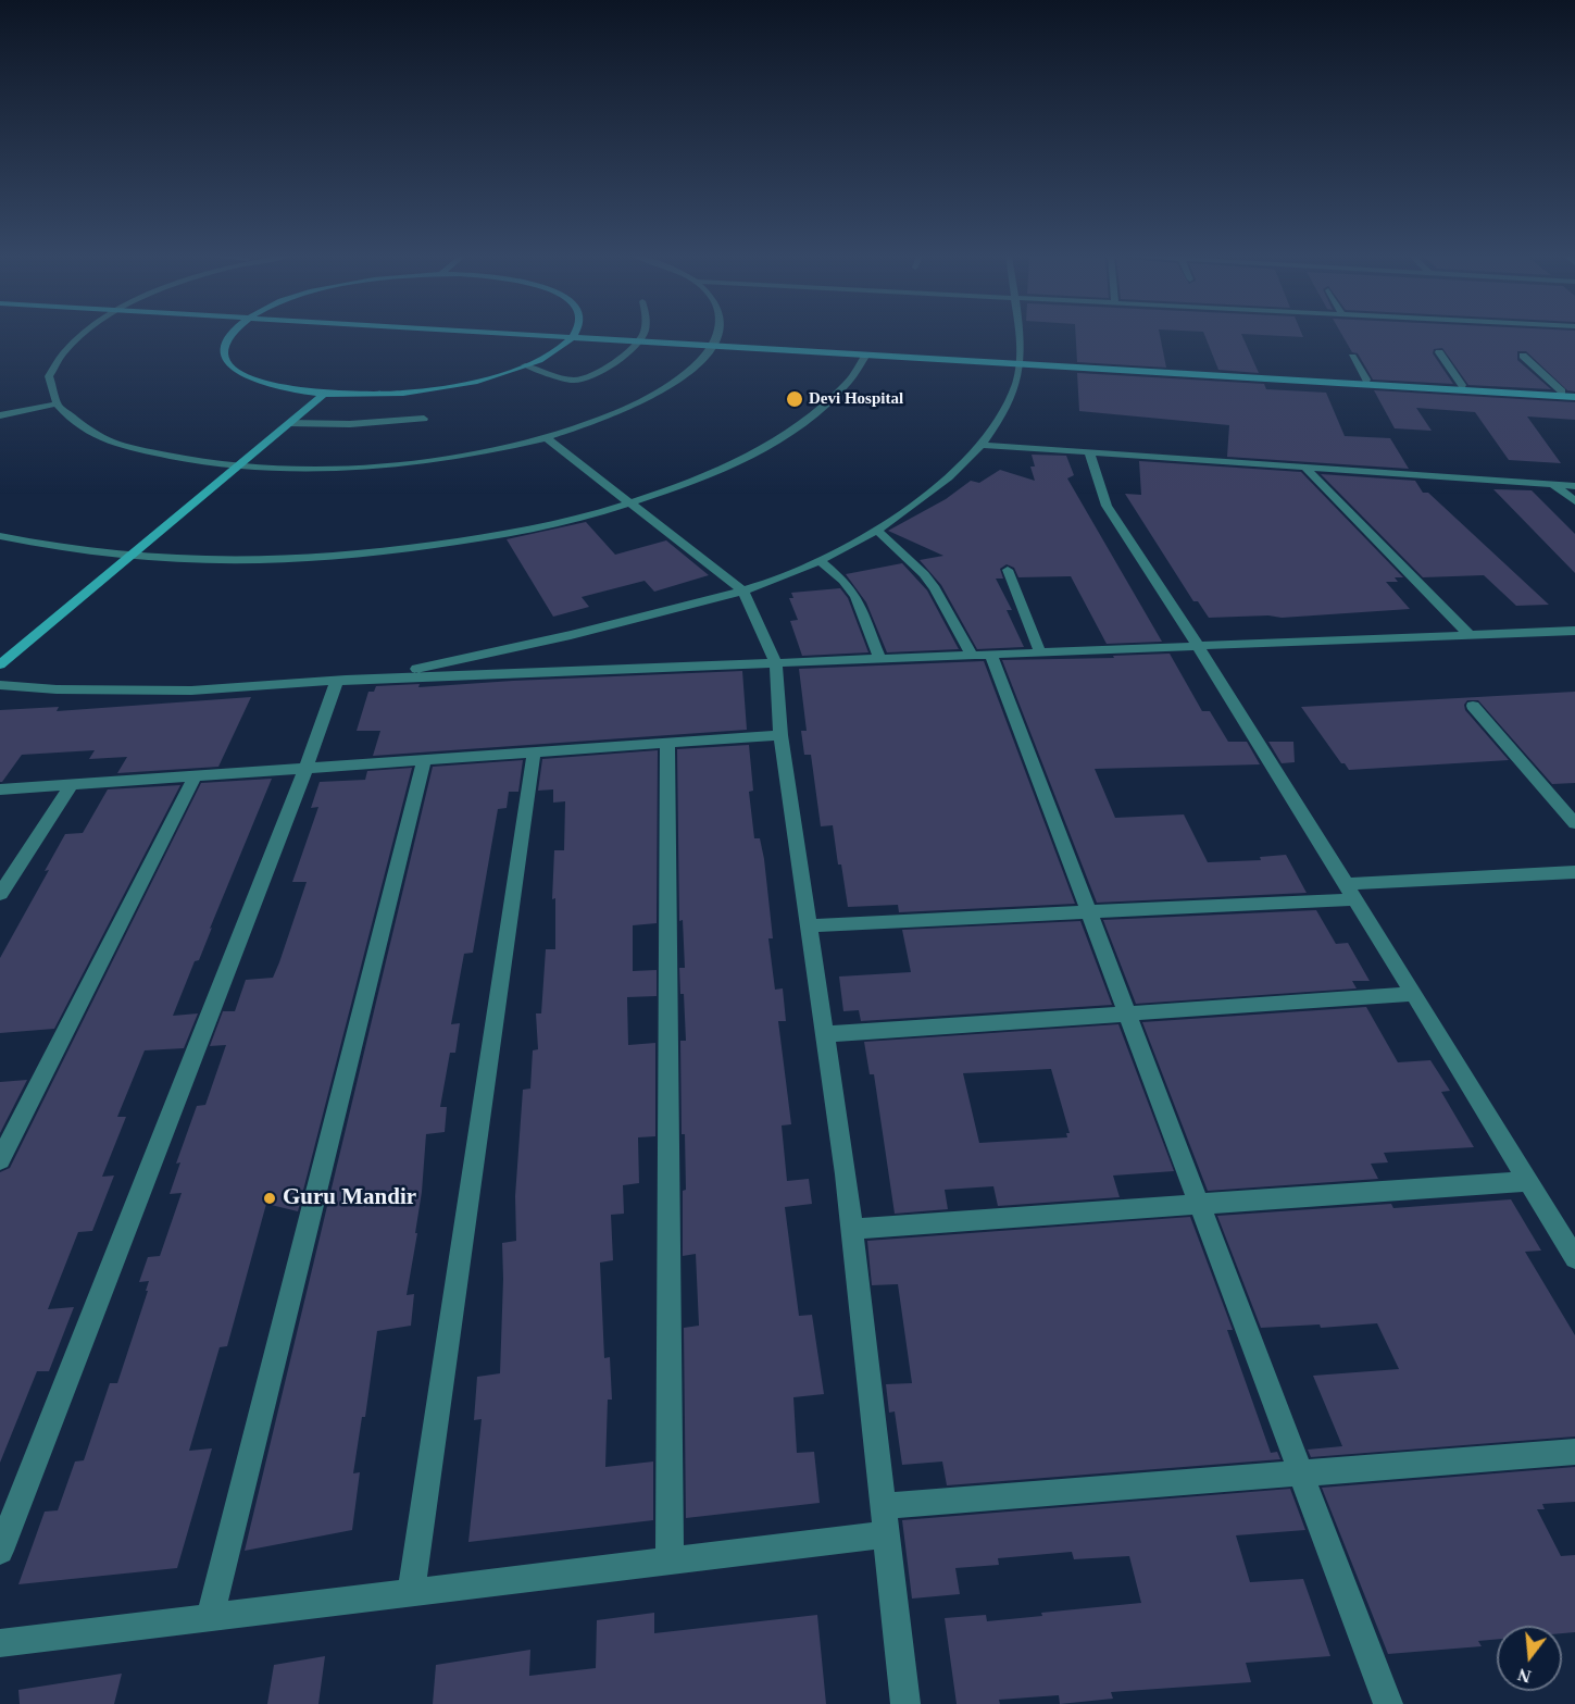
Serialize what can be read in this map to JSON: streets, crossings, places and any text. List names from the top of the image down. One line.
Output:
{"places":["Devi Hospital","Guru Mandir"],"north":"bottom"}
